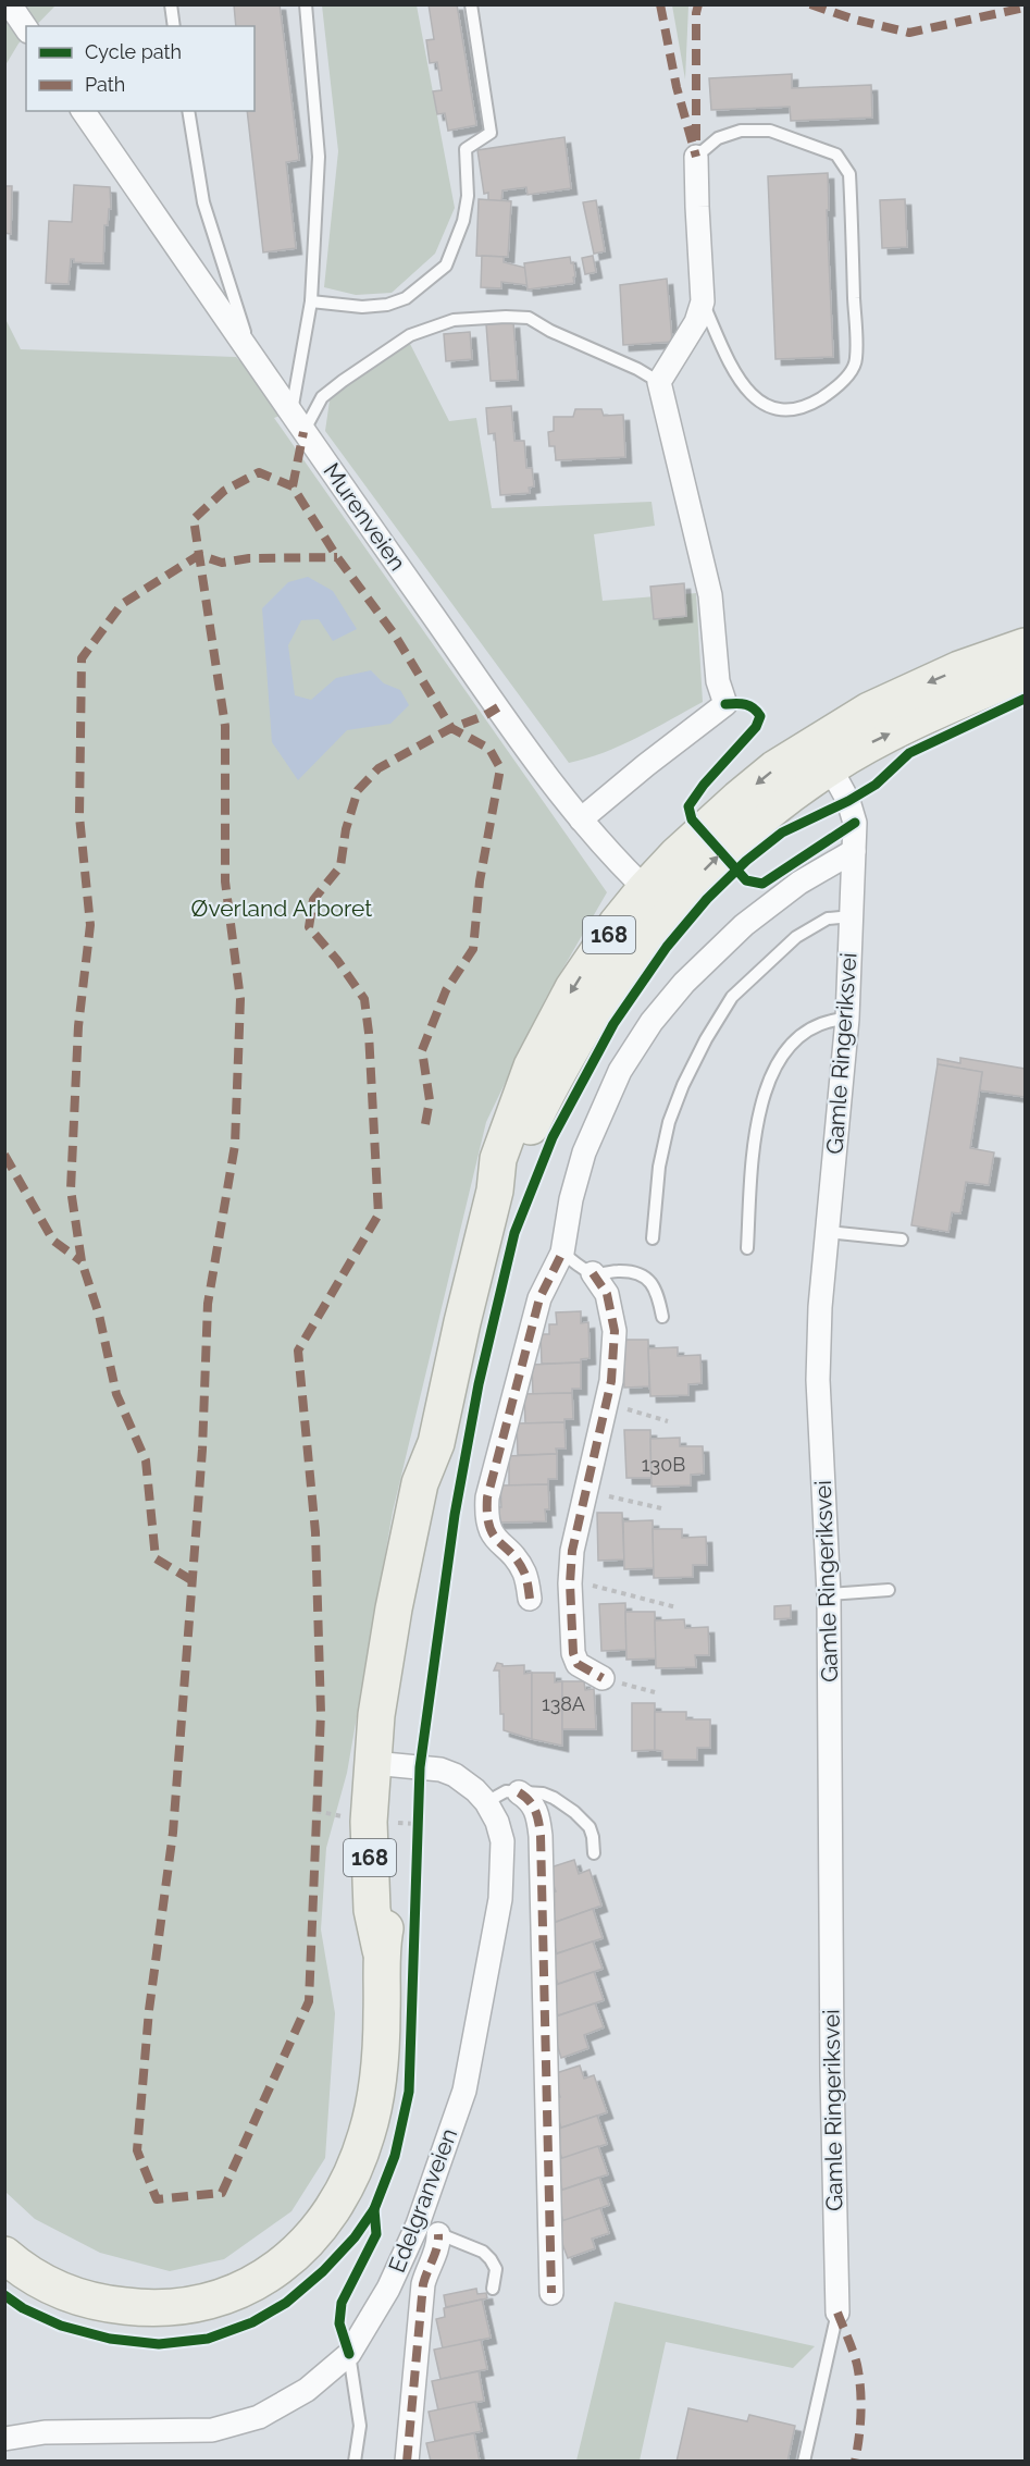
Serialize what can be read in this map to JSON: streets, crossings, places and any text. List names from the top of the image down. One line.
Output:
{"streets":{"main road":["168"],"street":["Murenveien","Gamle Ringeriksvei","Edelgranveien"]},"crossings":[["Murenveien","168"],["168","Gamle Ringeriksvei"],["168","Edelgranveien"]],"parks":["Øverland Arboret"],"house_numbers":["130B","138A"],"legend":["Cycle path","Path"]}
